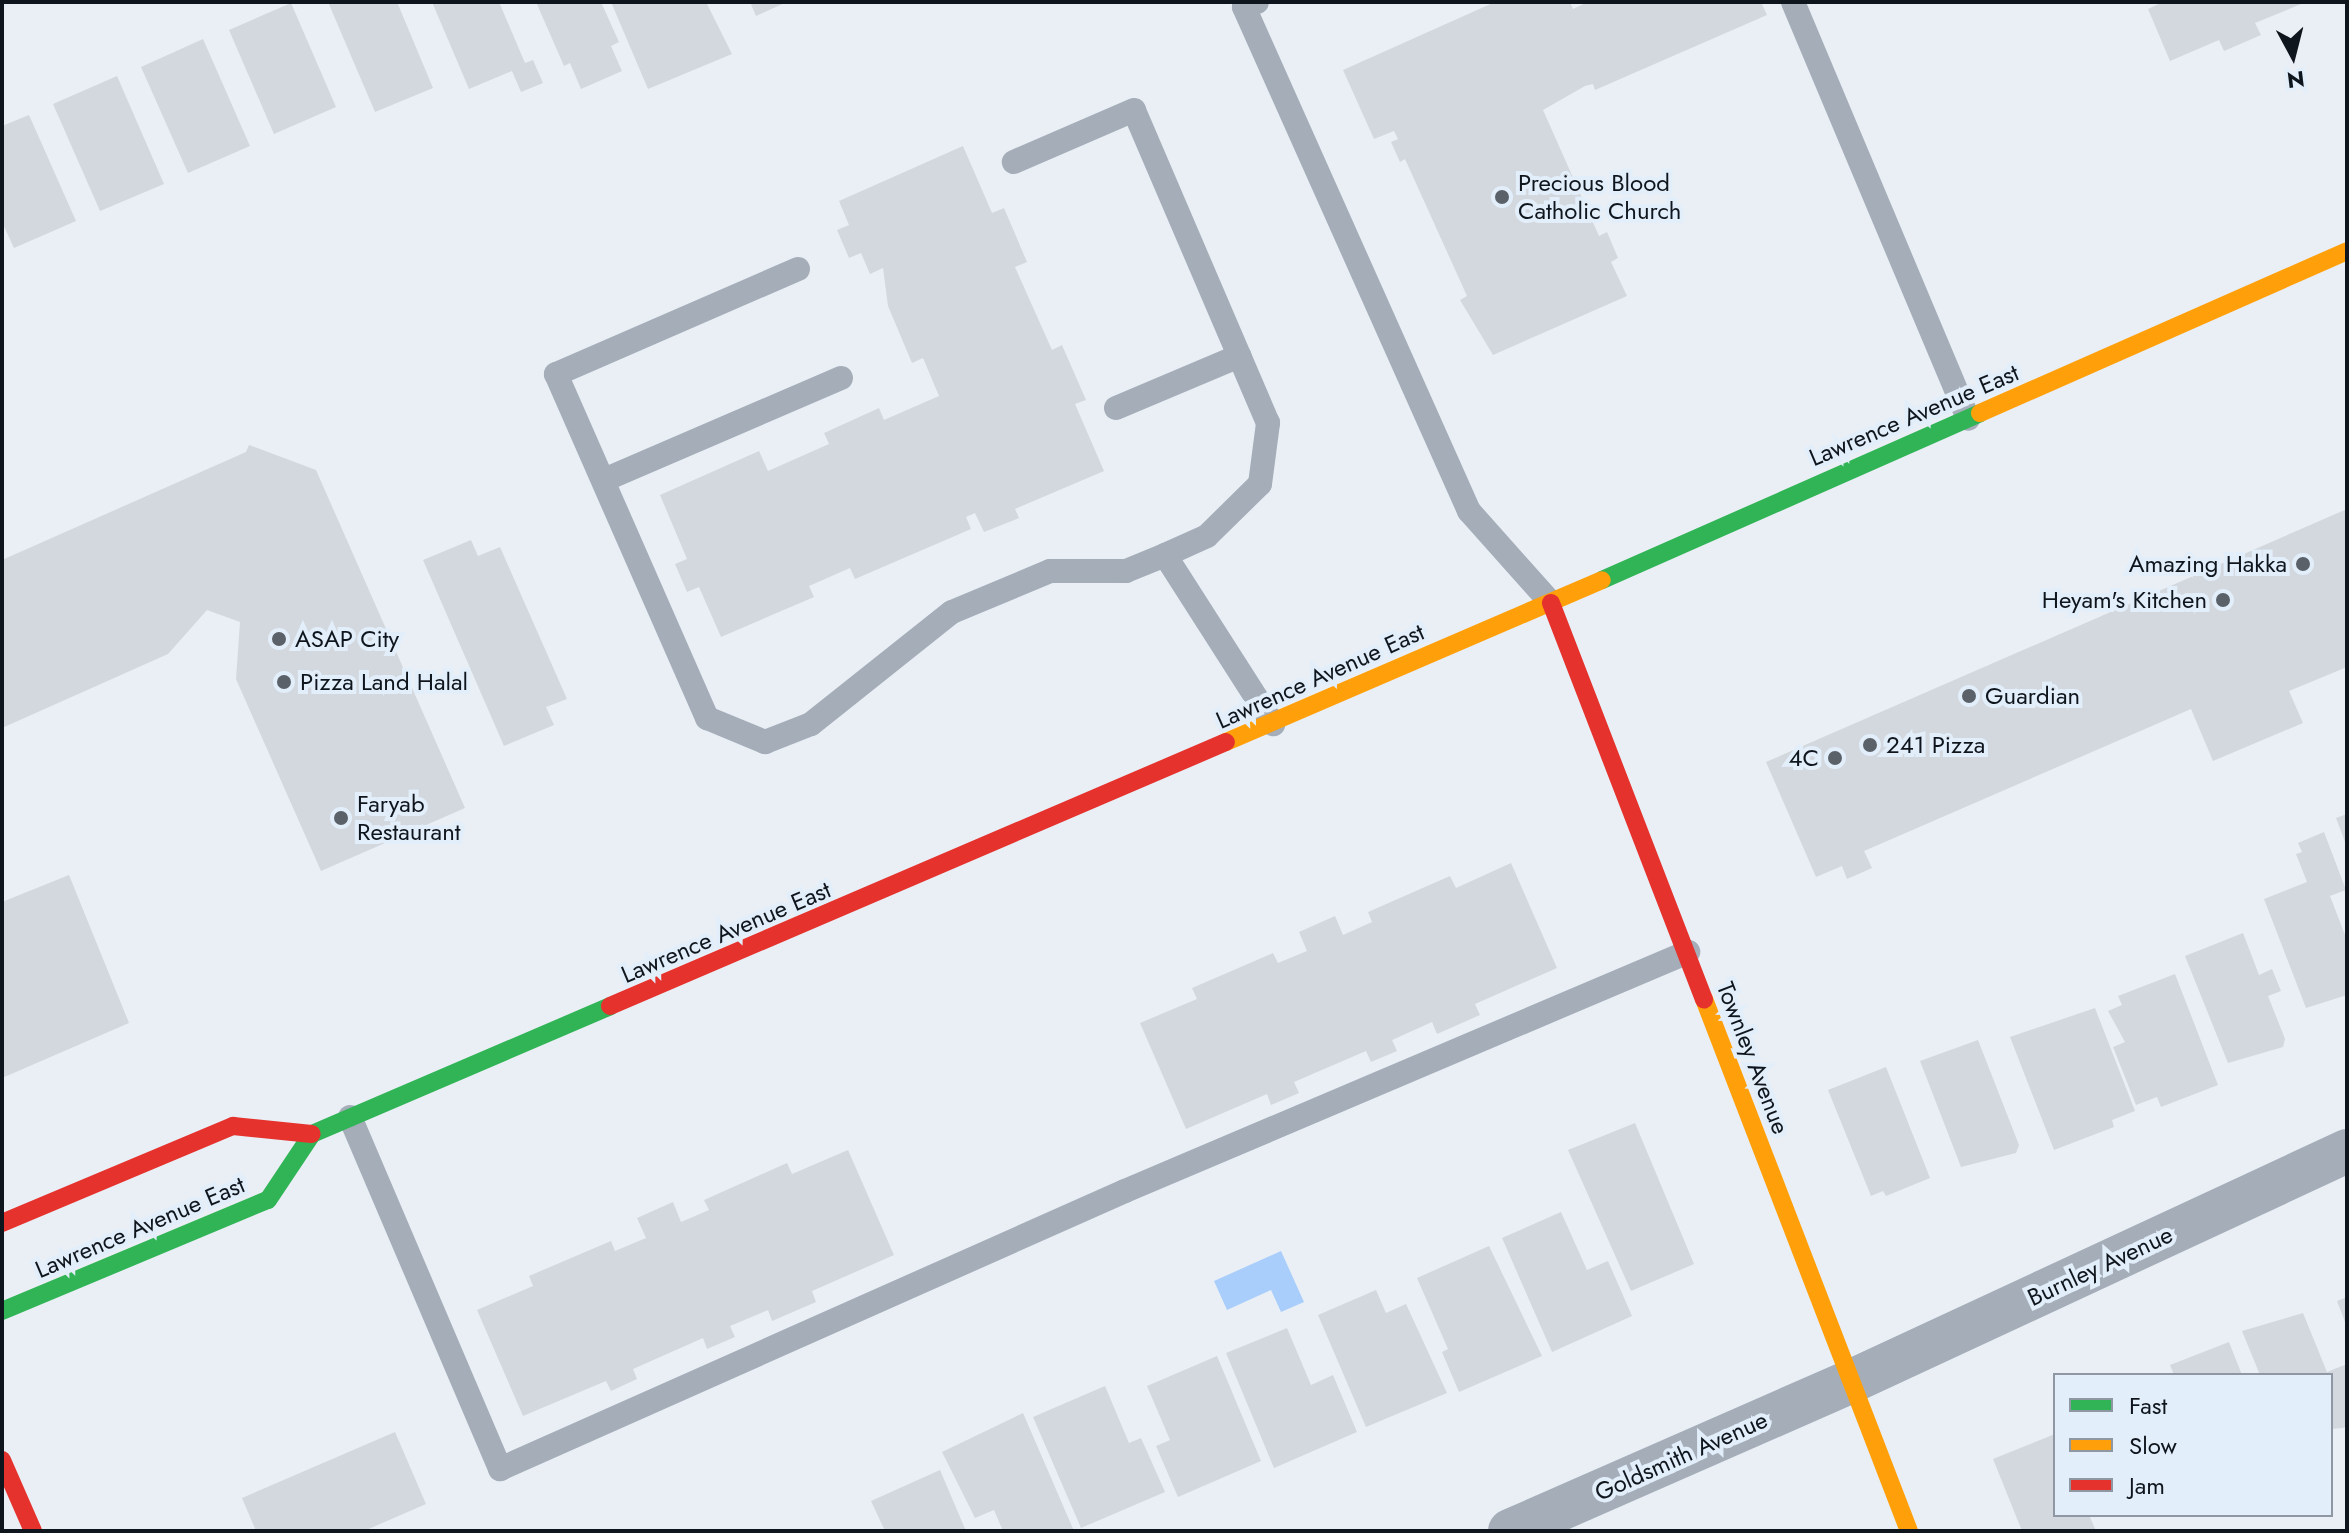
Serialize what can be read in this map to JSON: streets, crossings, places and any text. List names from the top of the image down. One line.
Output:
{"streets":{"main road":["Lawrence Avenue East","Townley Avenue"],"street":["Burnley Avenue","Goldsmith Avenue"]},"crossings":[["Lawrence Avenue East","Townley Avenue"],["Townley Avenue","Burnley Avenue"],["Townley Avenue","Goldsmith Avenue"],["Burnley Avenue","Goldsmith Avenue"]],"places":["Precious Blood Catholic Church","Amazing Hakka","Heyam's Kitchen","ASAP City","Pizza Land Halal","Guardian","241 Pizza","4C","Faryab Restaurant"],"legend":["Fast","Slow","Jam"],"north":"bottom"}
